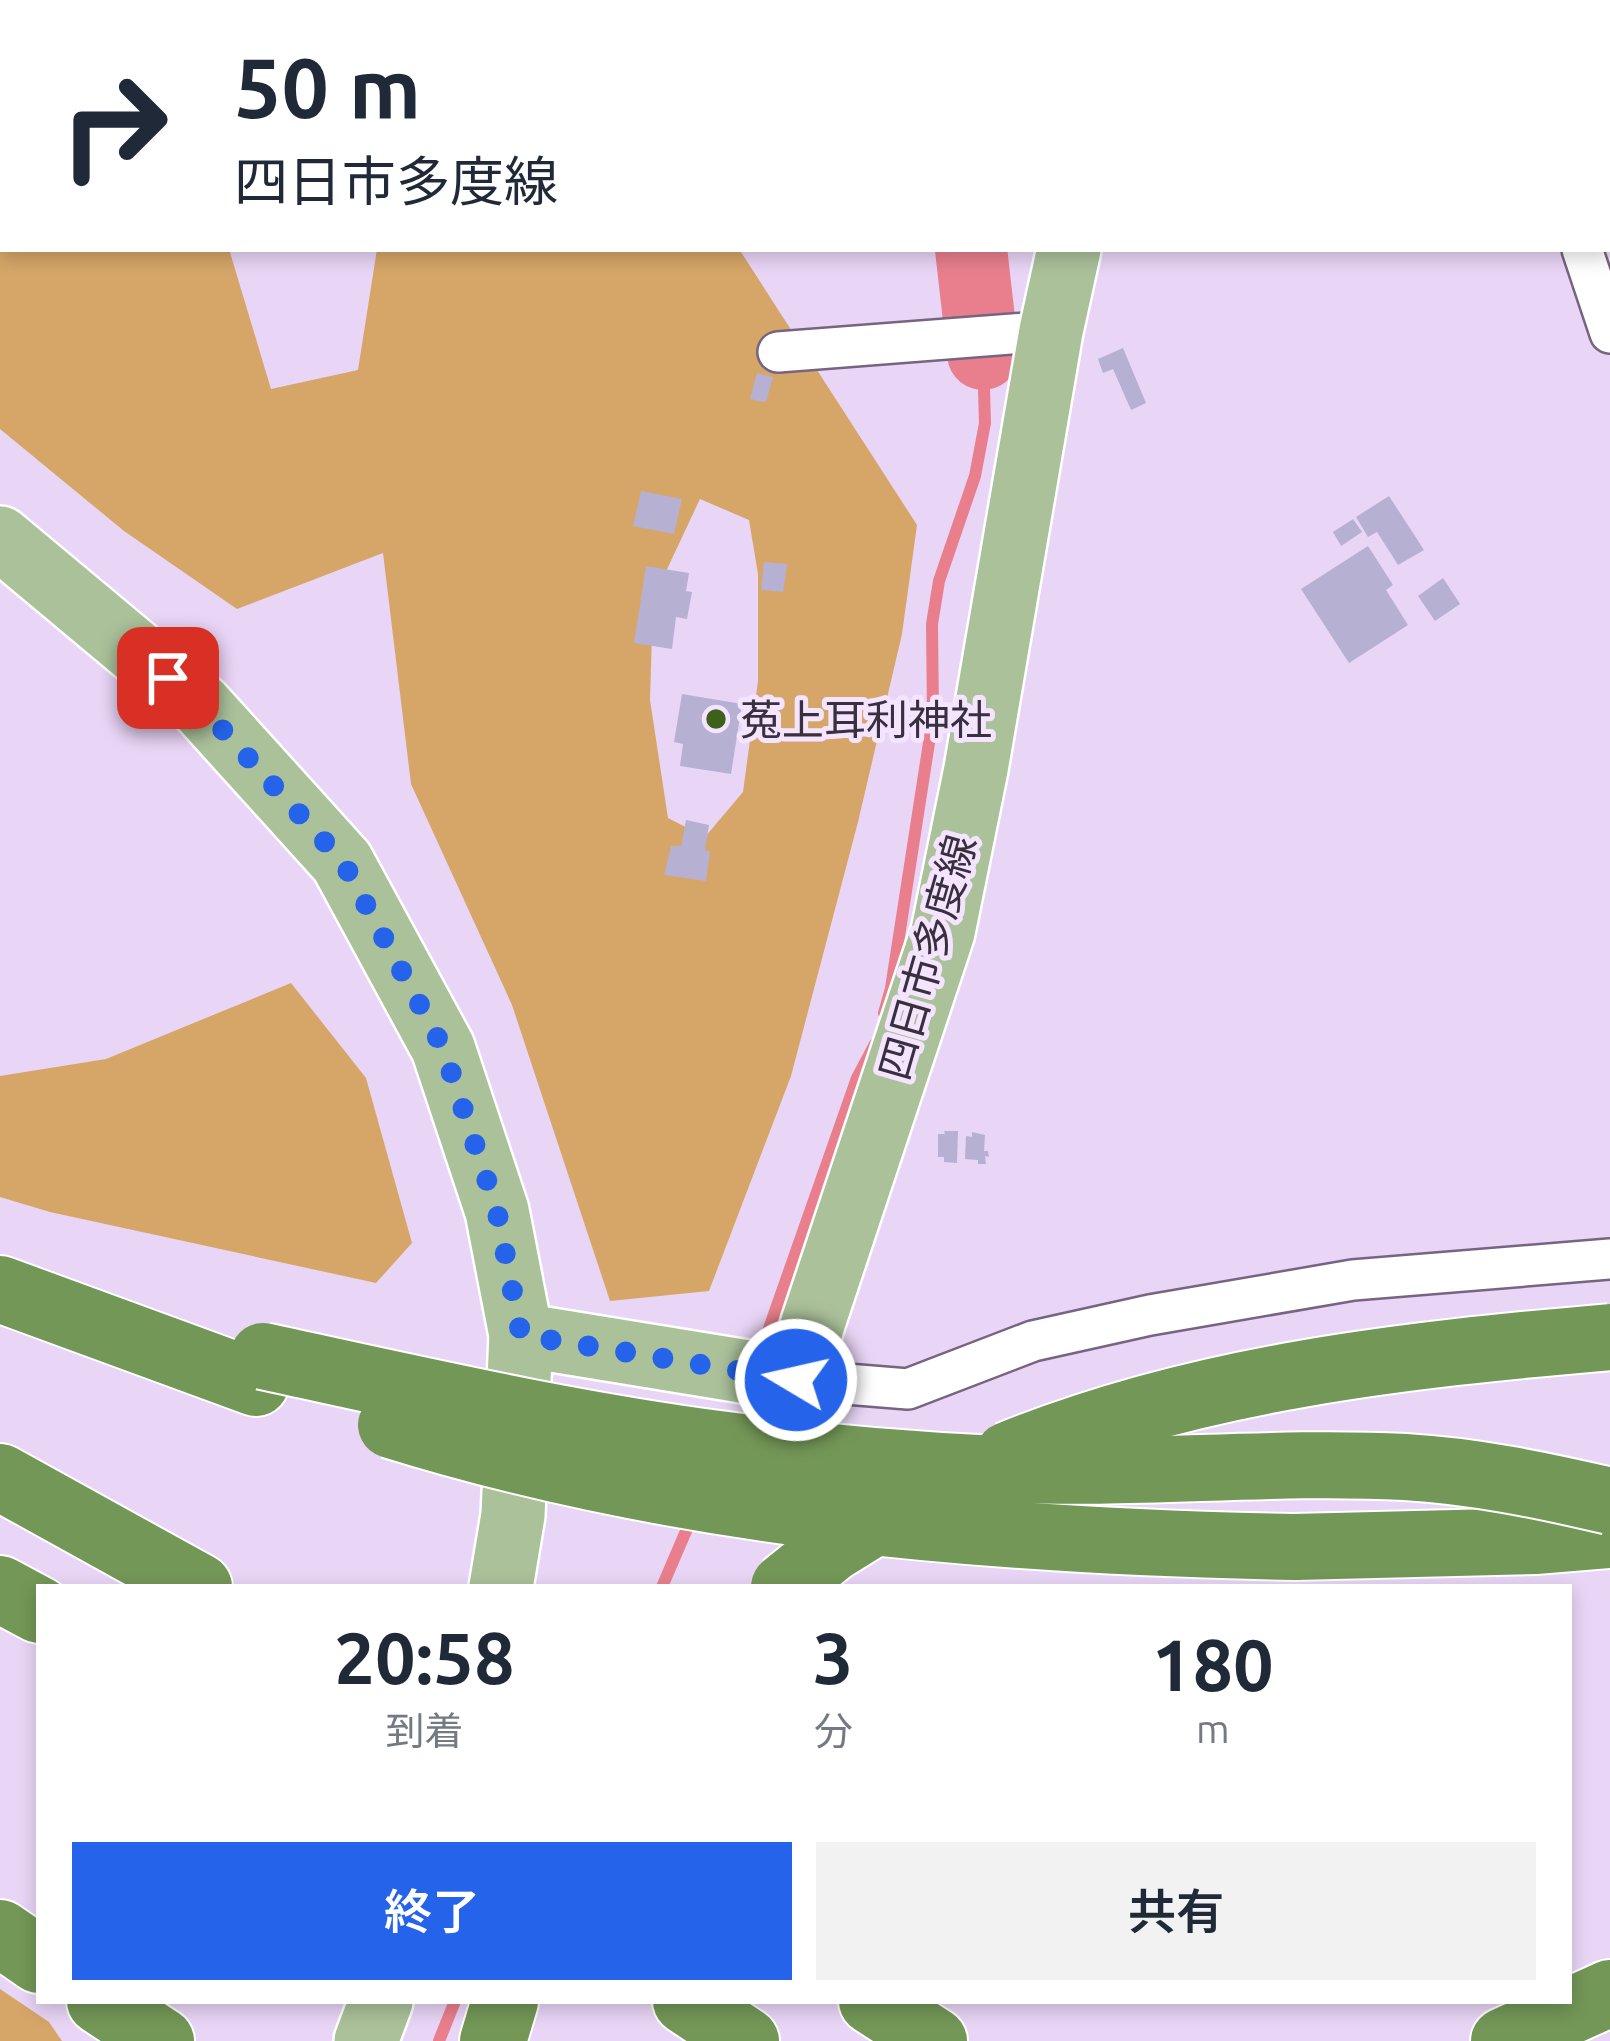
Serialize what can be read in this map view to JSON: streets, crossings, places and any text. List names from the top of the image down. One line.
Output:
{"streets":{"main road":["四日市多度線"]},"places":["菟上耳利神社"],"page":{"turn":["50 m","四日市多度線"],"eta":["20:58","到着","3","分","180","m"],"buttons":["終了","共有"]}}
